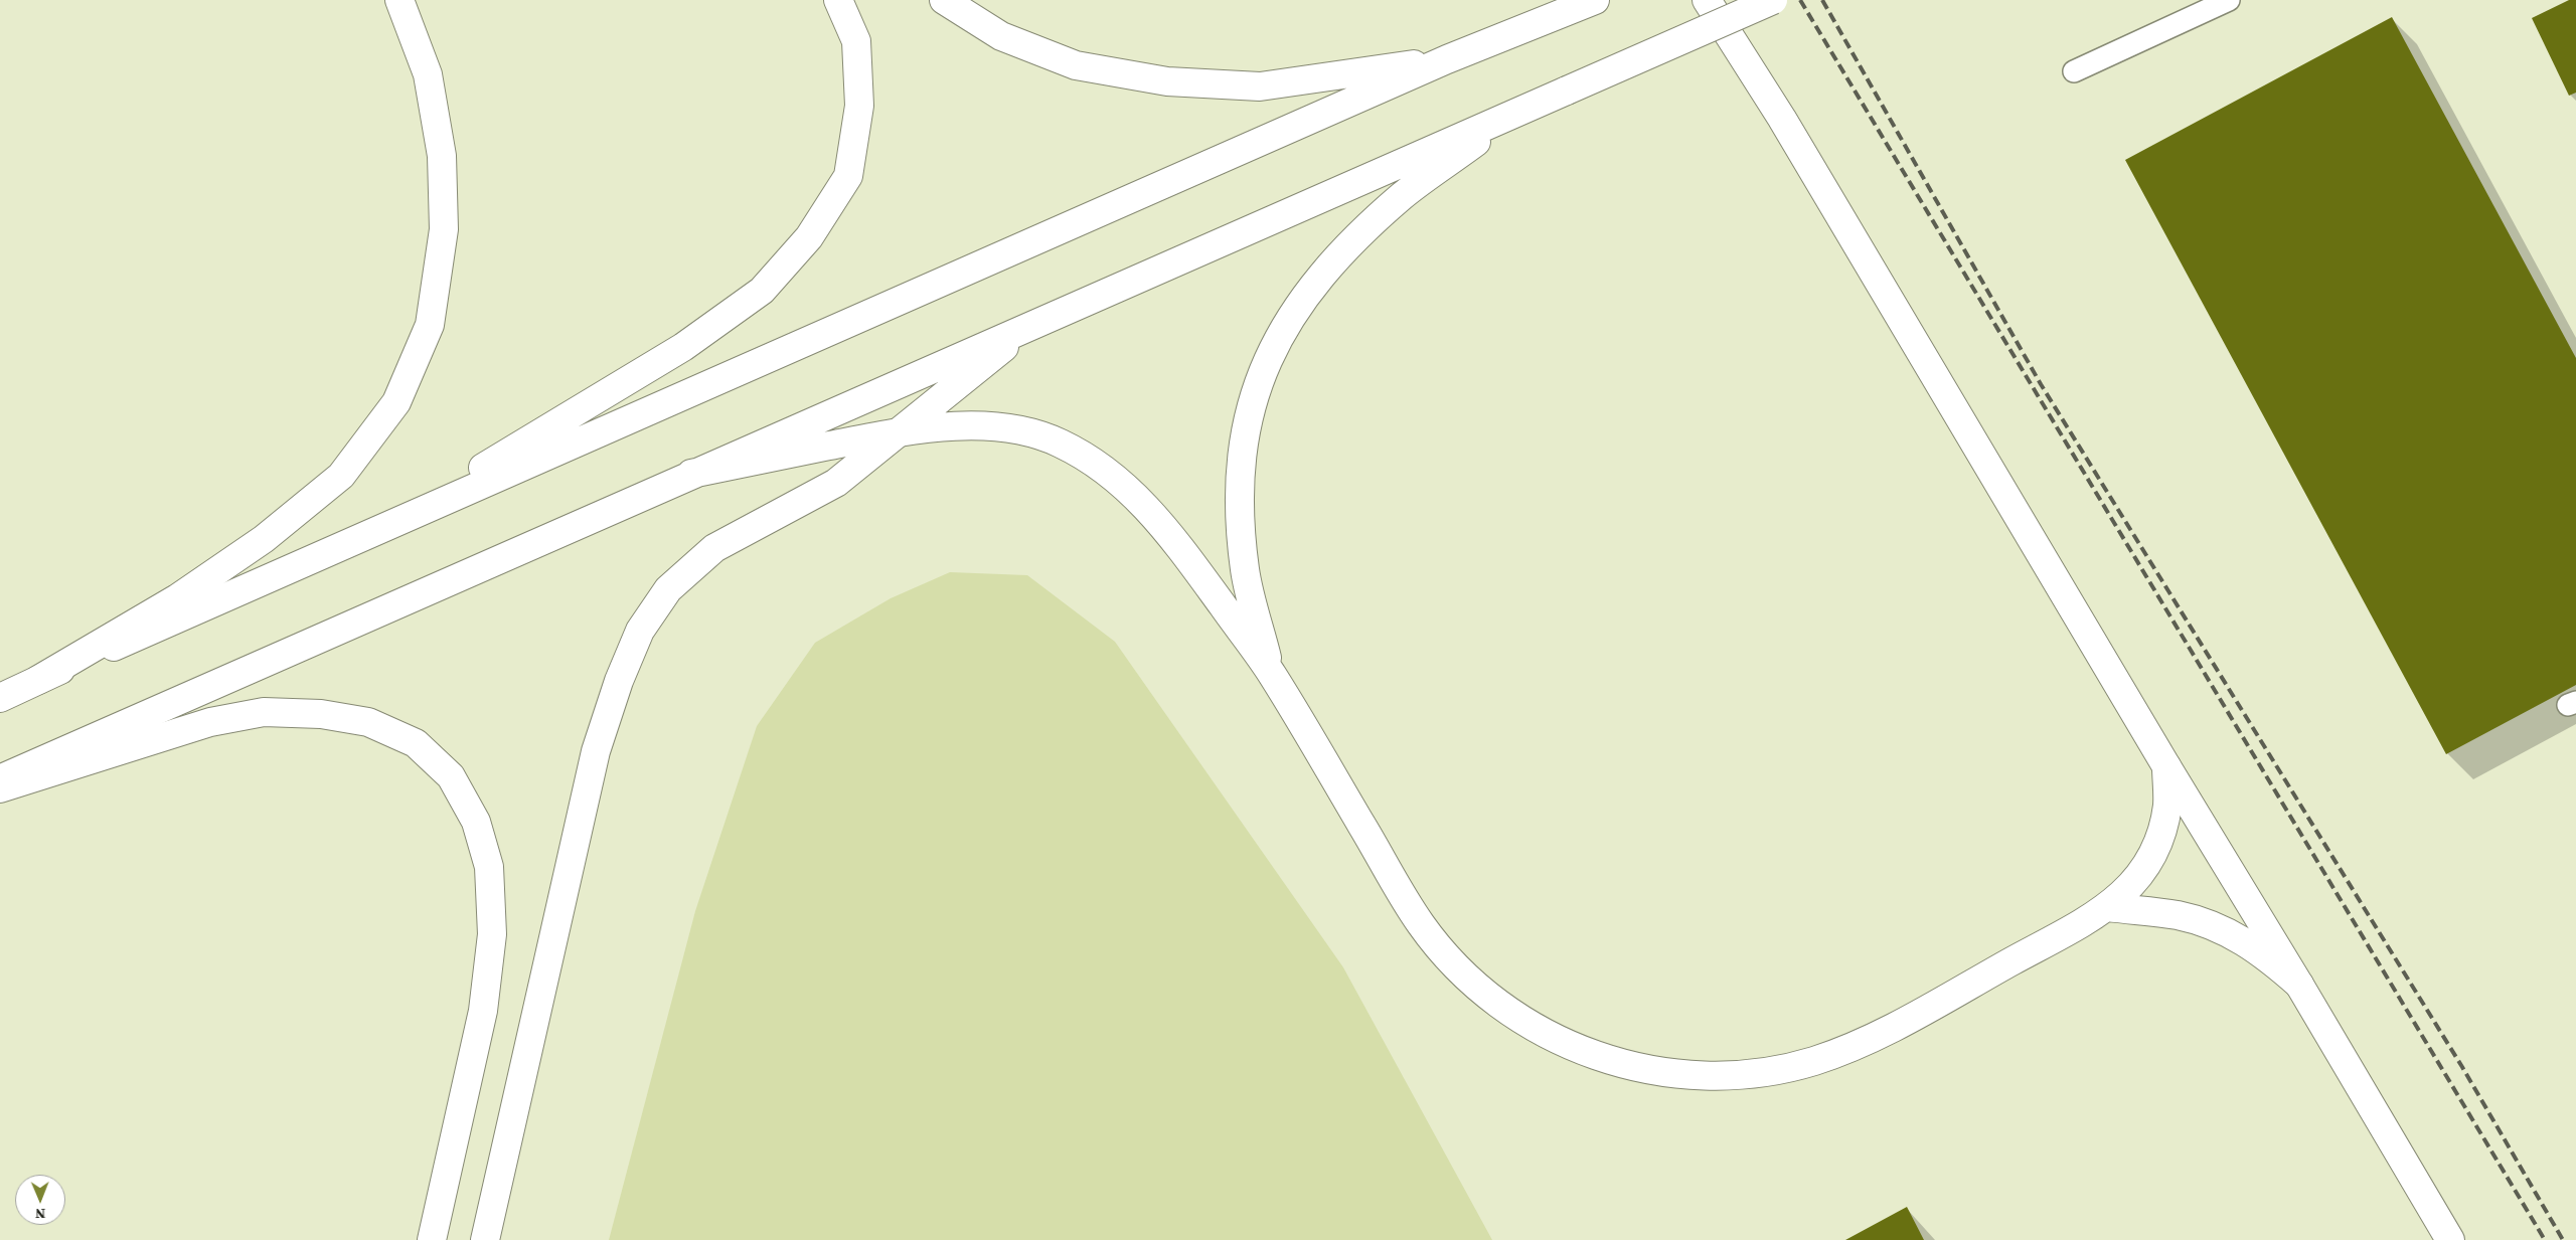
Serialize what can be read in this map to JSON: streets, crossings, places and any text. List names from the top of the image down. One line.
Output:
{"north":"bottom"}
